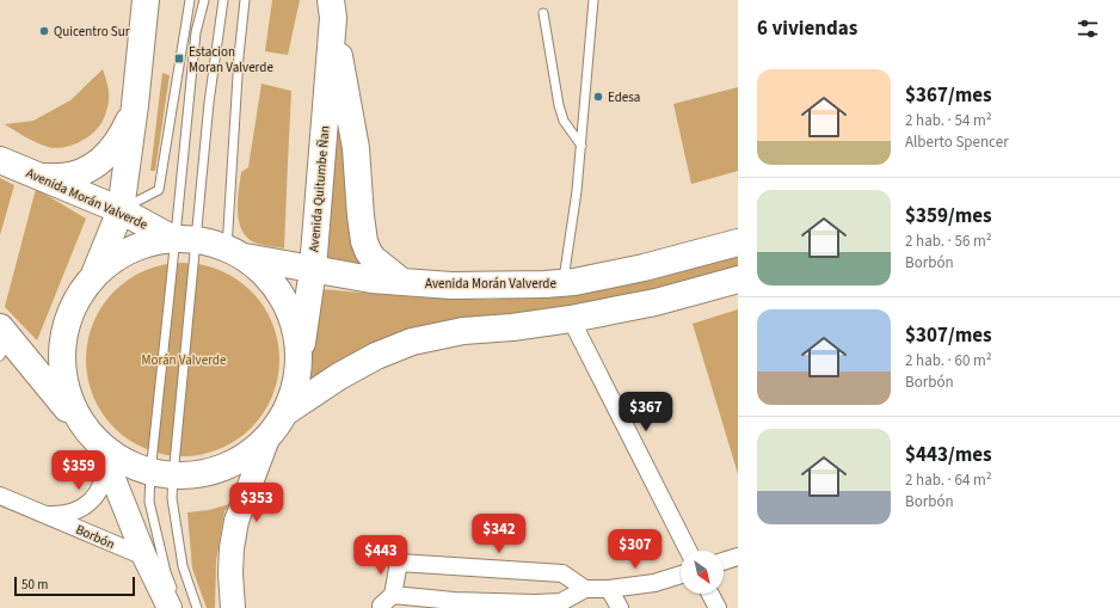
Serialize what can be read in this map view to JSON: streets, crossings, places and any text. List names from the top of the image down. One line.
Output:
{"streets":{"main road":["Avenida Quitumbe Ñan","Avenida Morán Valverde"],"street":["Borbón"]},"crossings":[["Avenida Quitumbe Ñan","Avenida Morán Valverde"]],"parks":["Morán Valverde"],"places":{"other":["Quicentro Sur","Edesa"],"transit":["Estacion Moran Valverde"]},"scale_bar":"50 m","north":"bottom right","page":{"heading":"6 viviendas","list":[{"name":"$367/mes","note":"2 hab. · 54 m² · Alberto Spencer"},{"name":"$359/mes","note":"2 hab. · 56 m² · Borbón"},{"name":"$307/mes","note":"2 hab. · 60 m² · Borbón"},{"name":"$443/mes","note":"2 hab. · 64 m² · Borbón"}],"price":["$367","$359","$353","$342","$307","$443"],"scale":"50 m"}}
